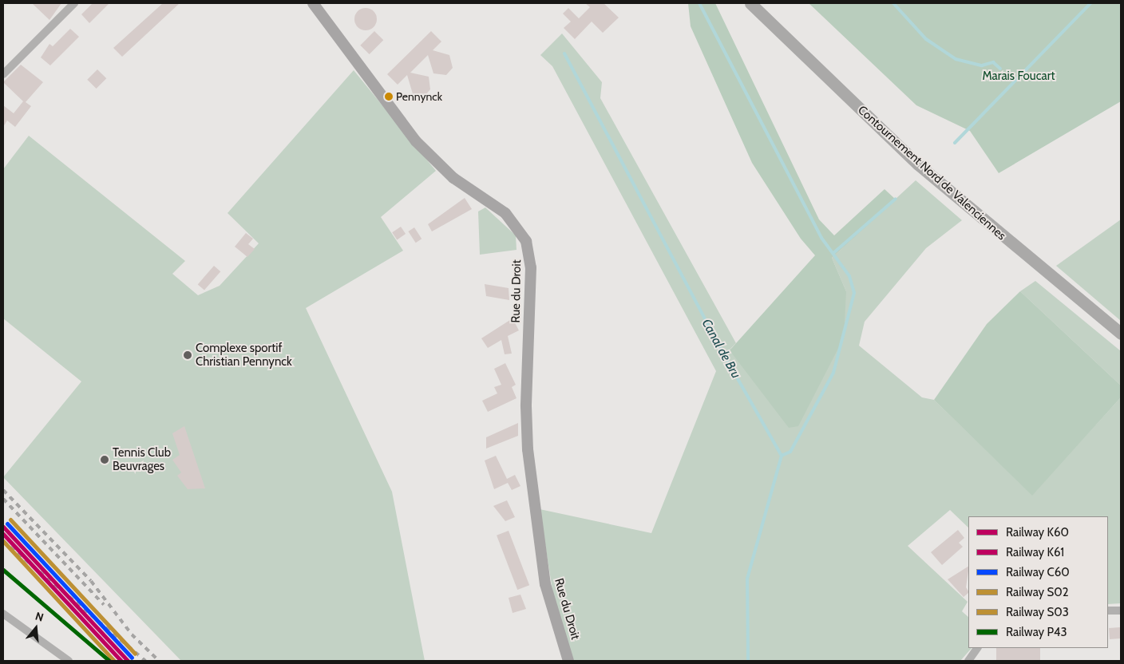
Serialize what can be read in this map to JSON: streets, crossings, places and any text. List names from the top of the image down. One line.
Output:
{"streets":{"main road":["Contournement Nord de Valenciennes"],"street":["Rue du Droit"]},"water":["Canal de Bru"],"parks":["Marais Foucart"],"places":["Pennynck","Complexe sportif Christian Pennynck","Tennis Club Beuvrages"],"lines":["rail line S03","rail line C60","rail line K60","rail line K61","rail line S02","rail line P43"],"legend":["Railway K60","Railway K61","Railway C60","Railway S02","Railway S03","Railway P43"],"north":"top"}
